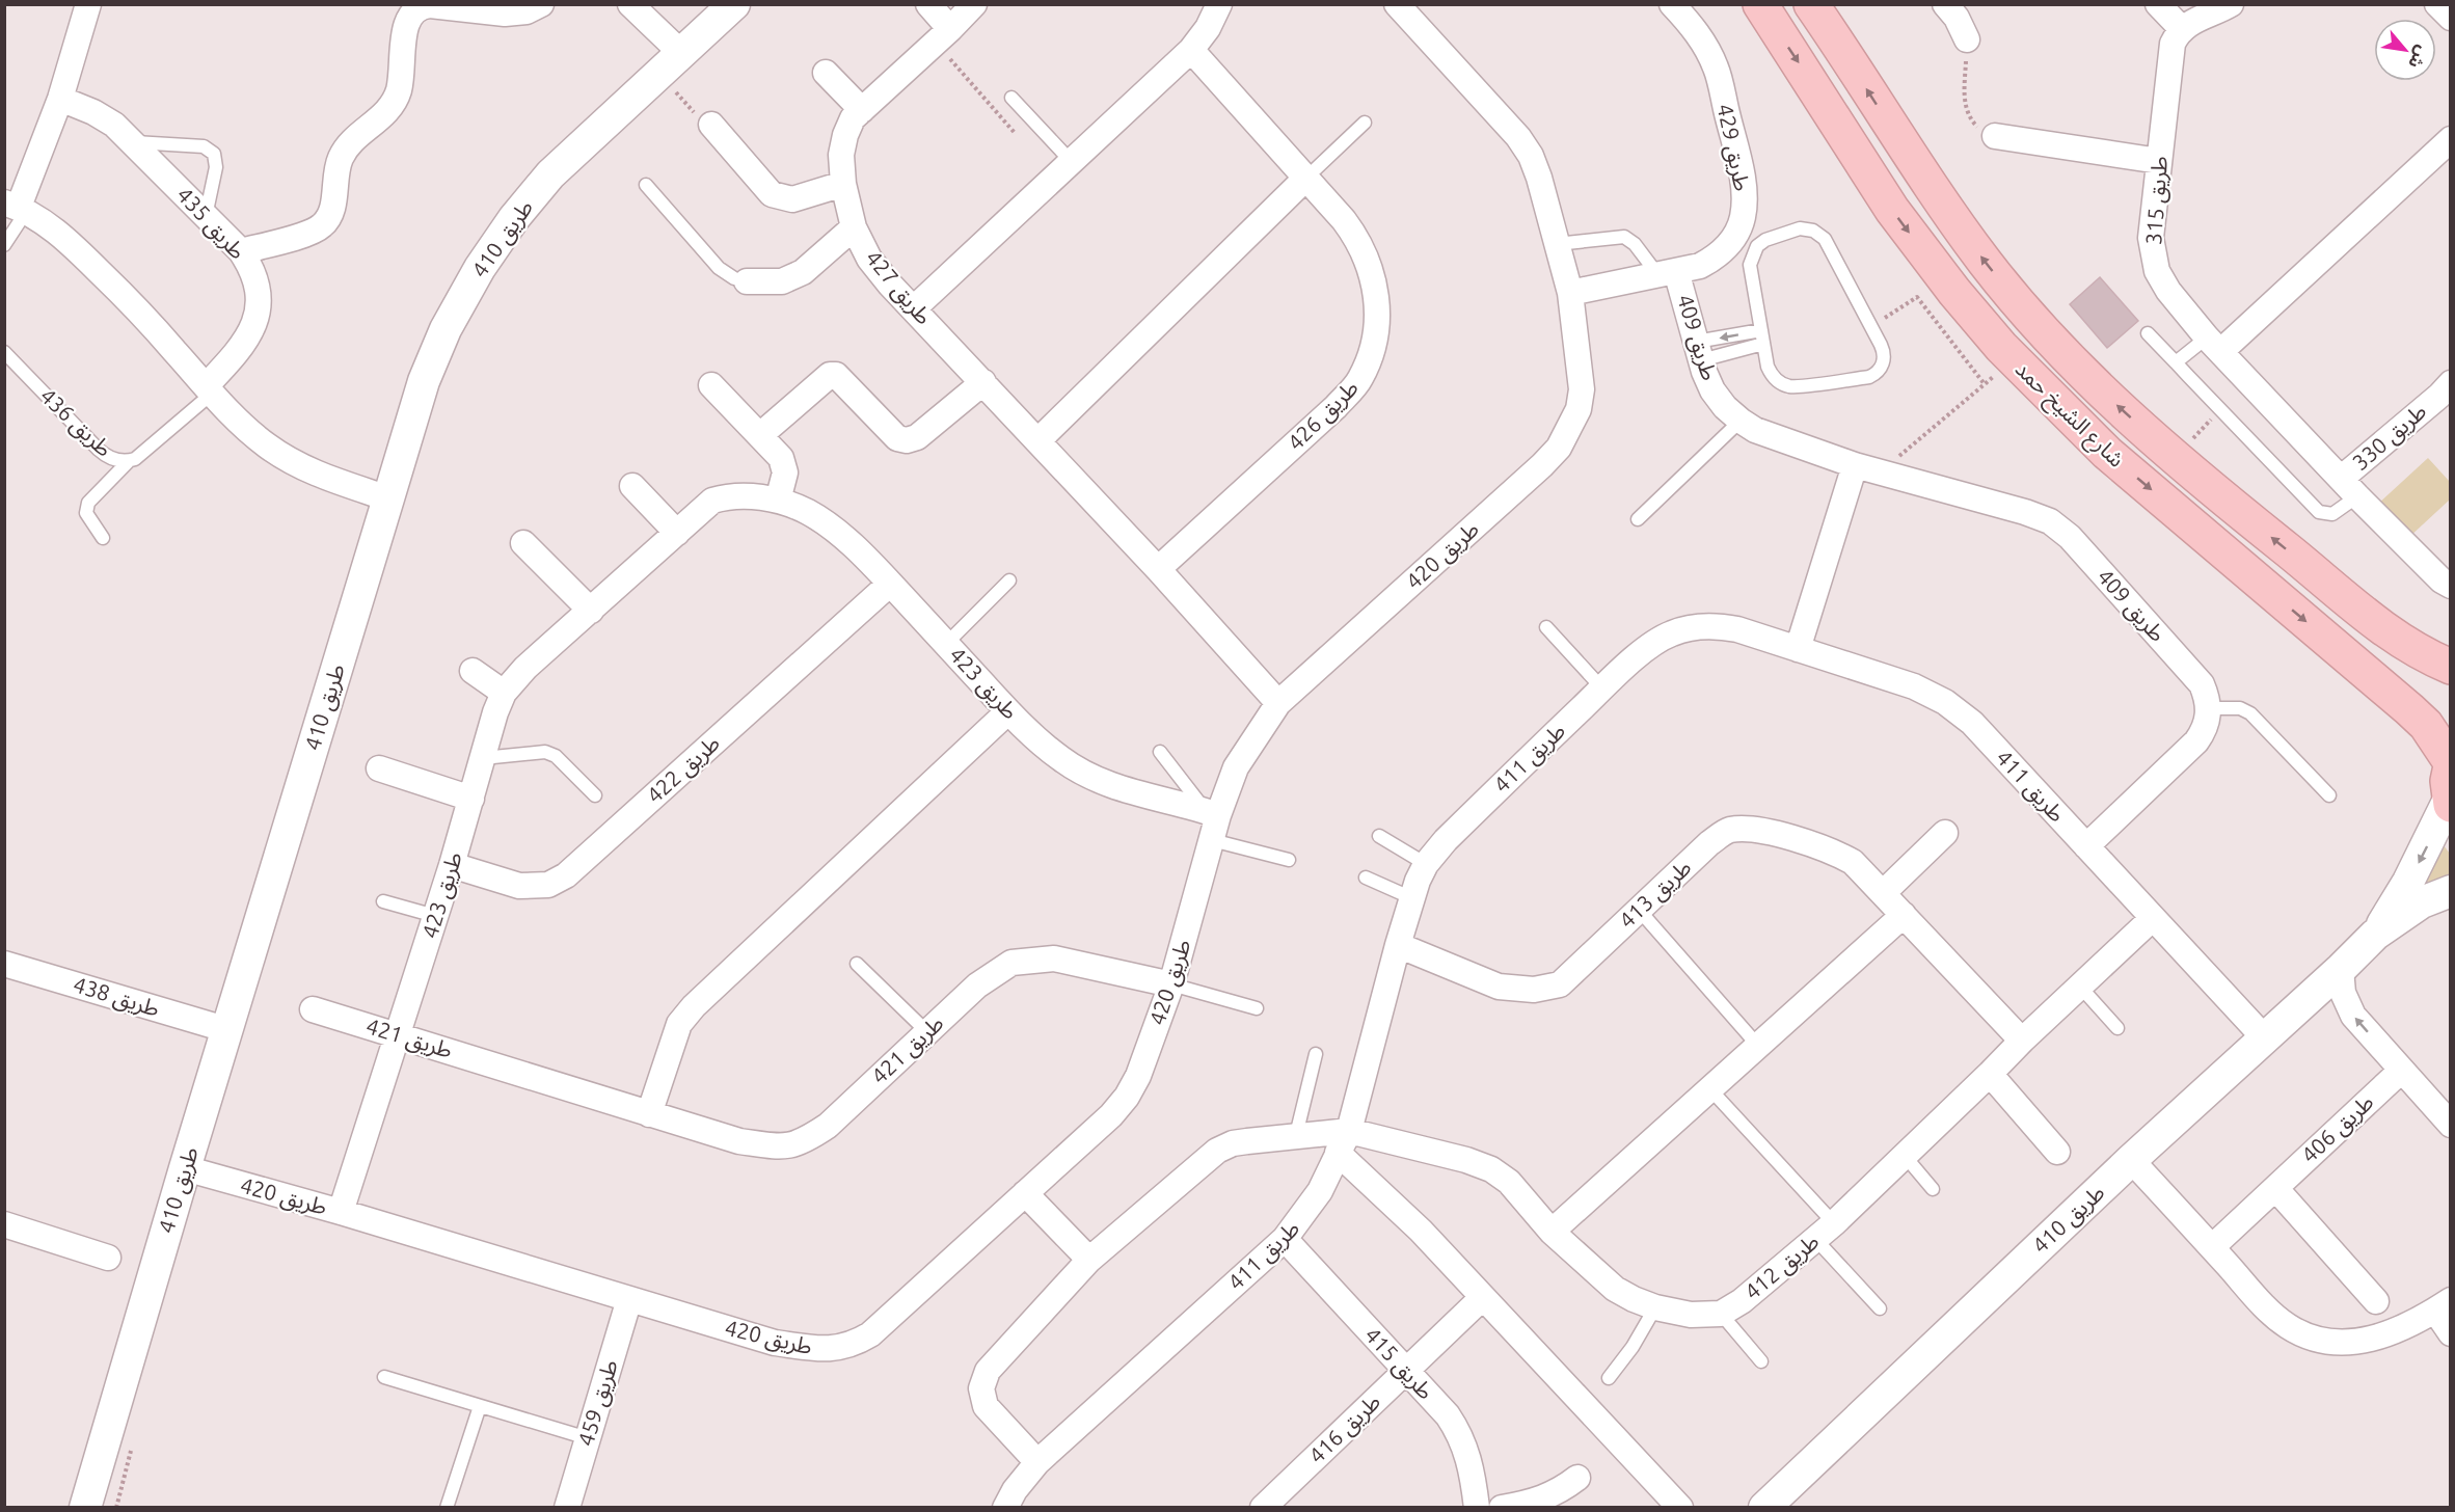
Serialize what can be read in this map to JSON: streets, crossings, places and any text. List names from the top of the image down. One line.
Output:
{"streets":{"main road":["شارع الشيخ حمد"],"street":["طريق 429","طريق 315","طريق 435","طريق 410","طريق 427","طريق 409","طريق 426","طريق 330","طريق 420","طريق 423","طريق 411","طريق 422","طريق 413","طريق 438","طريق 421","طريق 406","طريق 412","طريق 415","طريق 459","طريق 416"],"lane":["طريق 436"]},"crossings":[["طريق 429","طريق 409"],["طريق 429","طريق 420"],["طريق 315","طريق 330"],["طريق 435","طريق 436"],["طريق 410","شارع الشيخ حمد"],["طريق 410","طريق 420"],["طريق 410","طريق 411"],["طريق 410","طريق 438"],["طريق 427","طريق 426"],["طريق 427","طريق 420"],["طريق 420","طريق 423"],["طريق 420","طريق 421"],["طريق 420","طريق 459"],["طريق 423","طريق 422"],["طريق 423","طريق 421"],["طريق 411","طريق 413"],["طريق 411","طريق 412"],["طريق 411","طريق 415"],["طريق 413","طريق 412"],["طريق 415","طريق 416"]],"north":"bottom right"}
